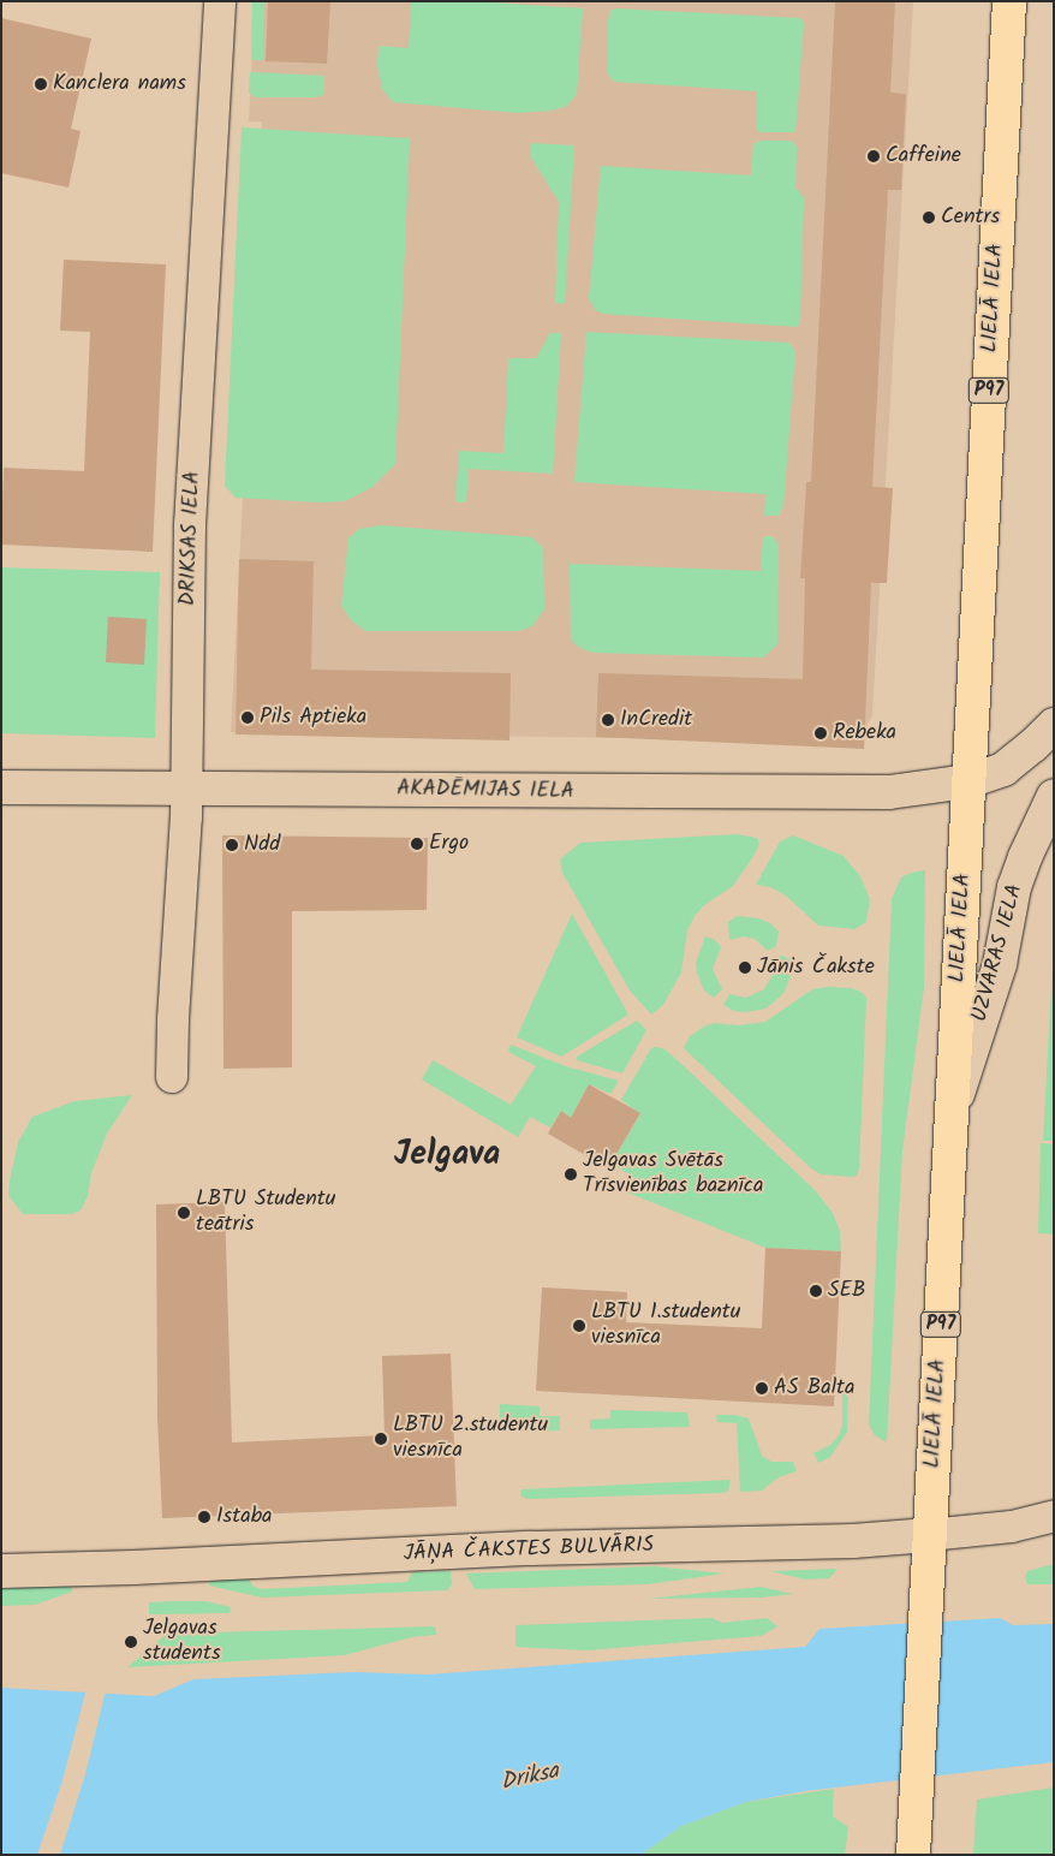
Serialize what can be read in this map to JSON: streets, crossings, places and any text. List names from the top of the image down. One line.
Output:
{"streets":{"main road":["LIELĀ IELA","P97","AKADĒMIJAS IELA","UZVARAS IELA","JĀŅA ČAKSTES BULVĀRIS"],"street":["DRIKSAS IELA"]},"crossings":[["LIELĀ IELA","AKADĒMIJAS IELA"],["LIELĀ IELA","UZVARAS IELA"],["LIELĀ IELA","JĀŅA ČAKSTES BULVĀRIS"],["DRIKSAS IELA","AKADĒMIJAS IELA"]],"districts":["Jelgava"],"water":["Driksa"],"places":["Kanclera nams","Caffeine","Centrs","Pils Aptieka","InCredit","Rebeka","Ergo","Ndd","Jānis Čakste","Jelgavas Svētās Trīsvienības baznīca","LBTU Studentu teātris","SEB","LBTU 1.studentu viesnīca","AS Balta","LBTU 2.studentu viesnīca","Istaba","Jelgavas students"]}
